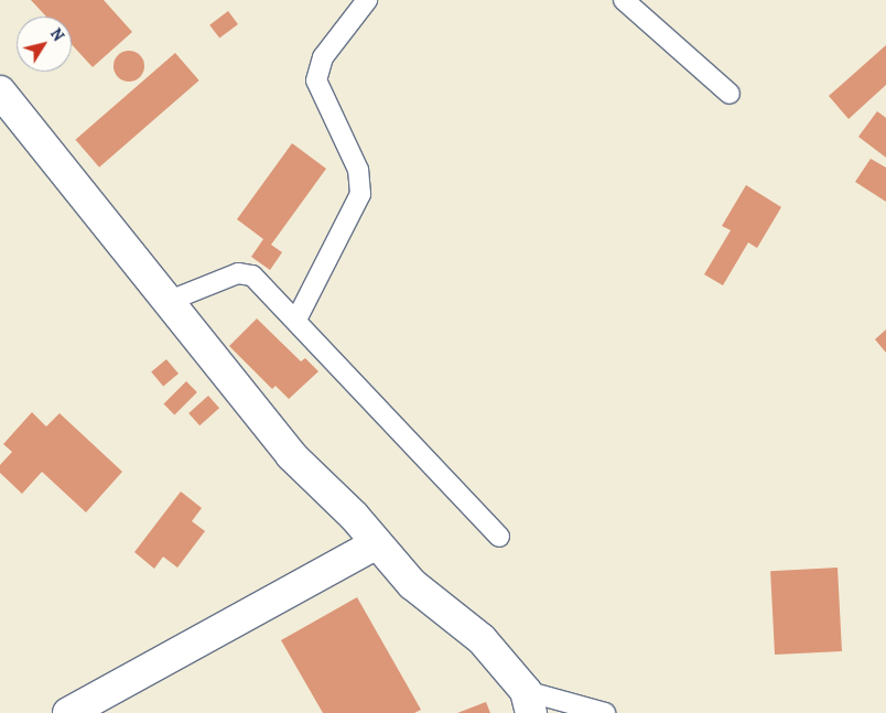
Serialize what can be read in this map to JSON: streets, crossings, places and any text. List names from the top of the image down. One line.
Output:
{"north":"top right"}
